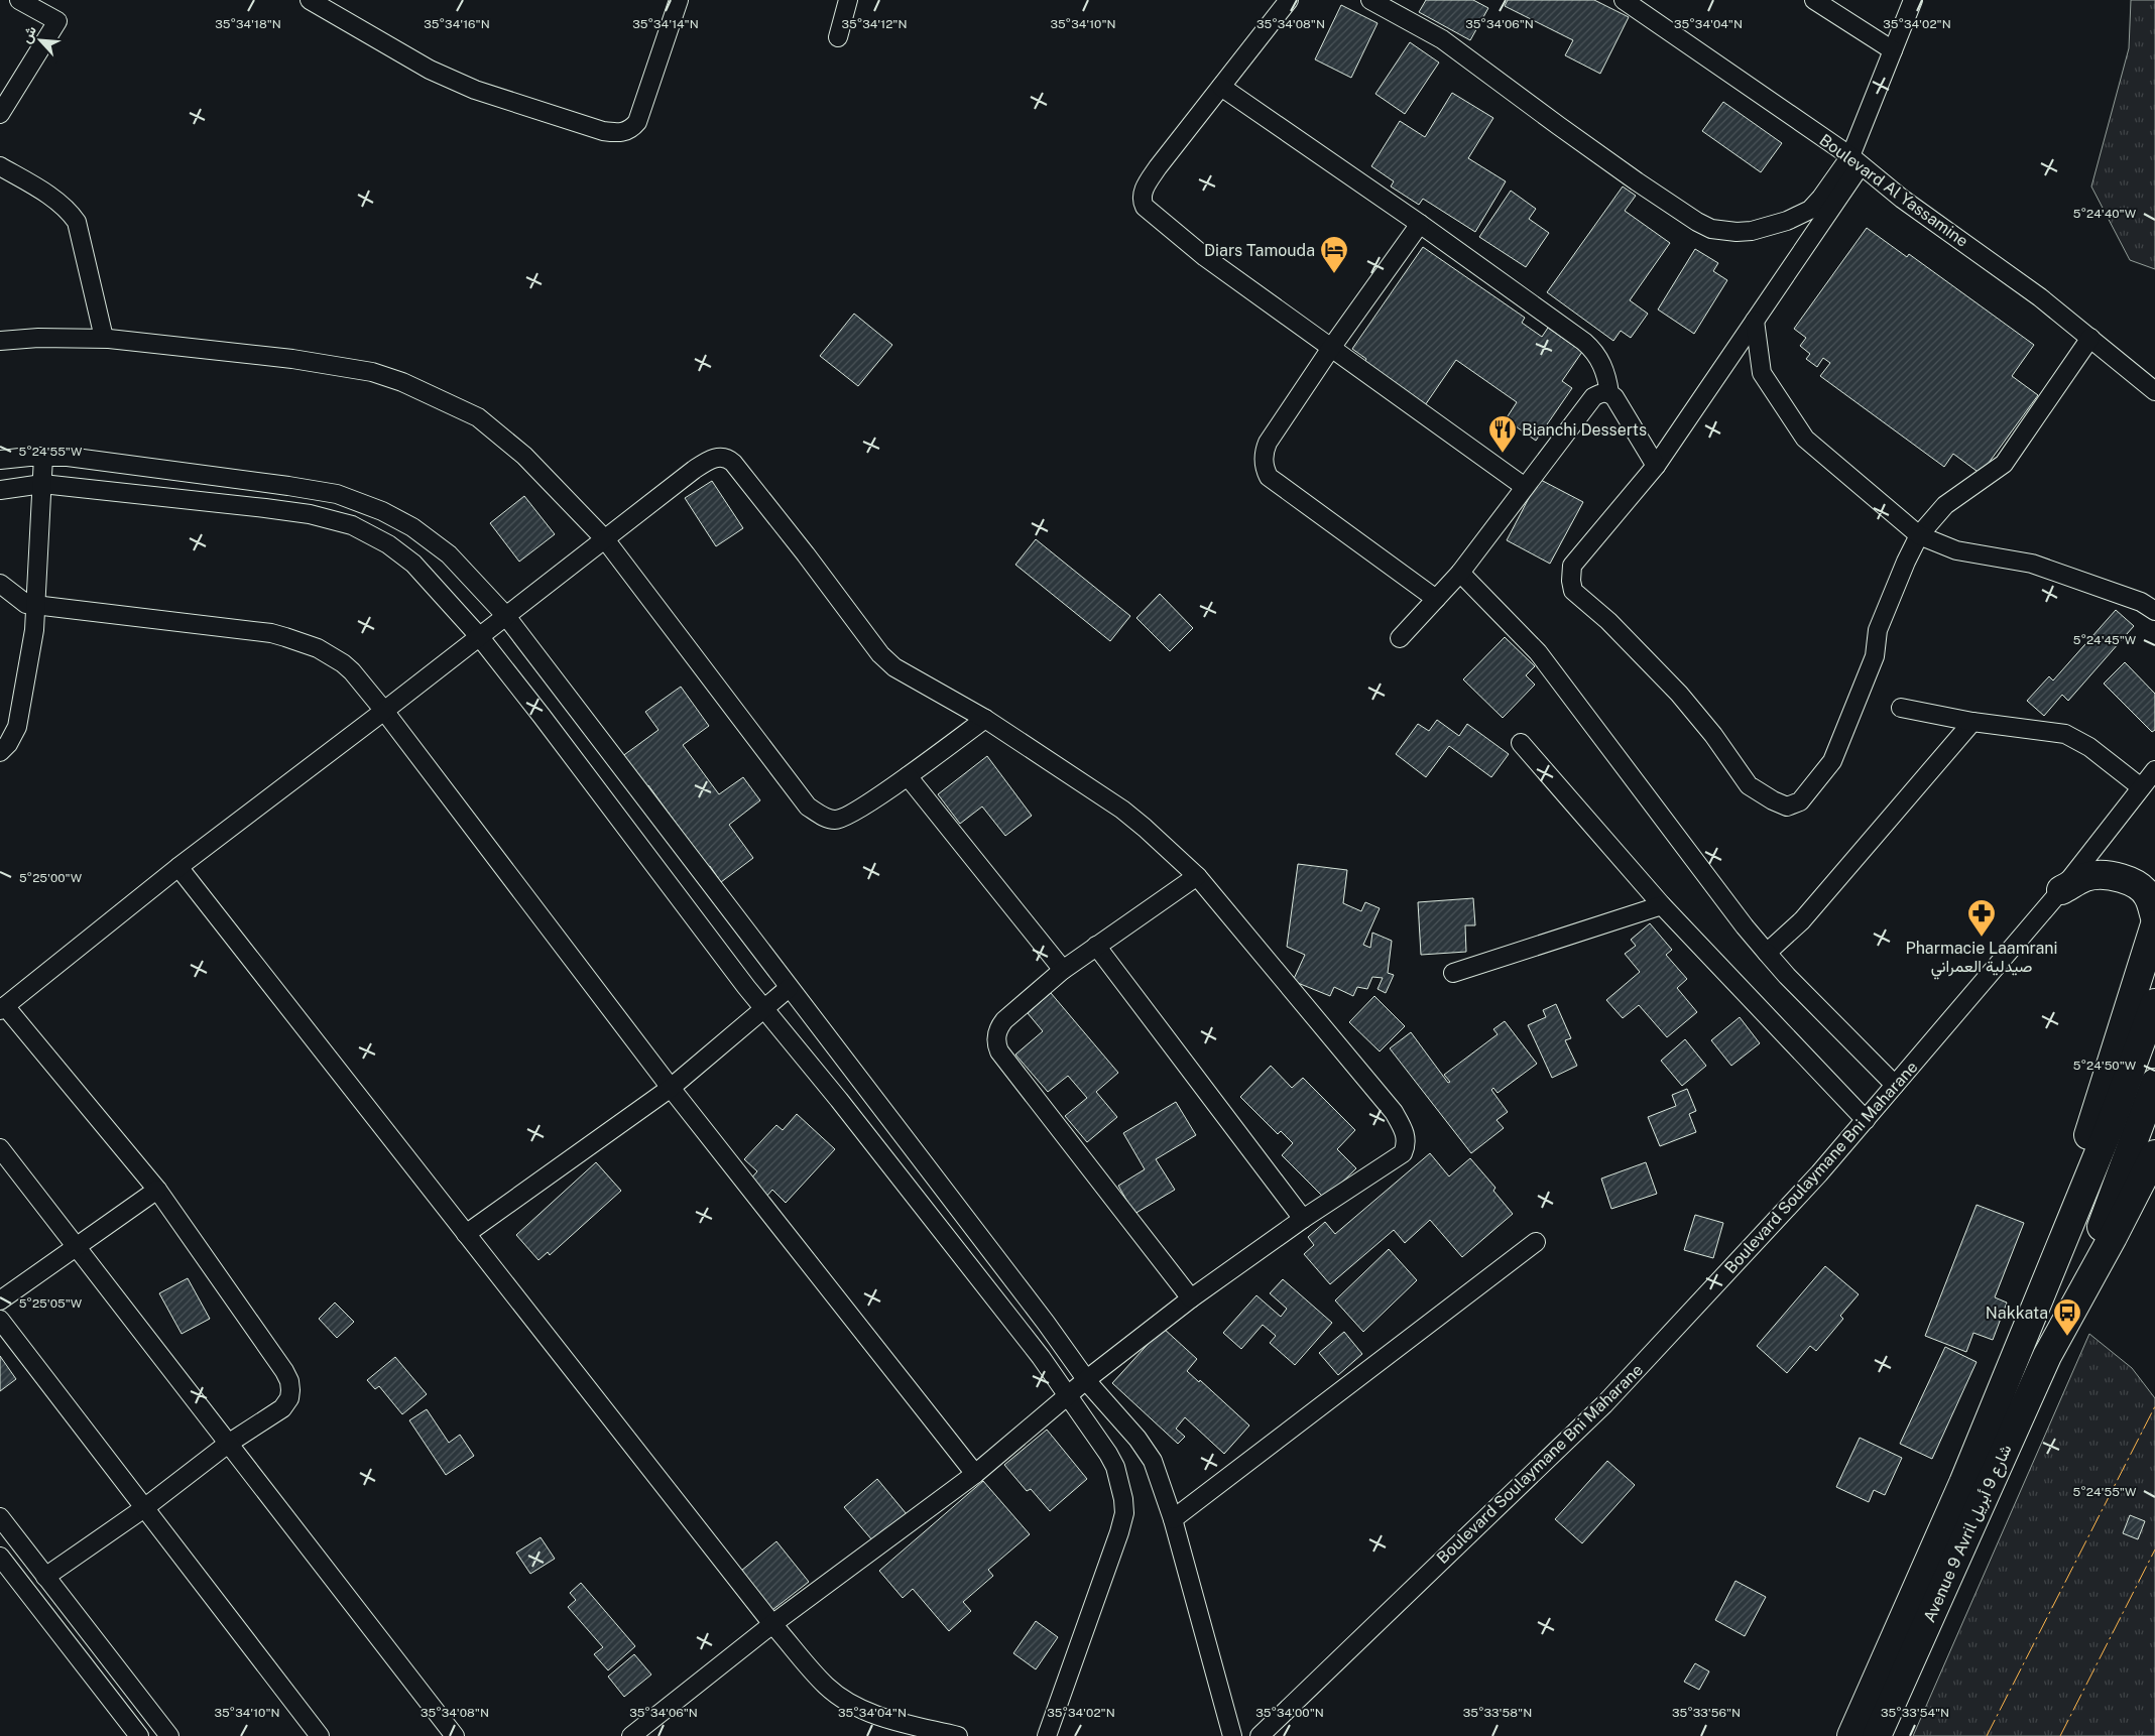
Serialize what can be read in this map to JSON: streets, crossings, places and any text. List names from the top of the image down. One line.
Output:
{"streets":{"highway":["Avenue 9 Avril شارع 9 أبريل"],"street":["Boulevard Al Yassamine","Boulevard Soulaymane Bni Maharane"]},"places":{"hotel":["Diars Tamouda"],"restaurant":["Bianchi Desserts"],"pharmacy":["Pharmacie Laamrani صيدلية العمراني"],"bus stop":["Nakkata"]},"north":"top left","coordinates":["35°34'18\"N","35°34'16\"N","35°34'14\"N","35°34'12\"N","35°34'10\"N","35°34'08\"N","35°34'06\"N","35°34'04\"N","35°34'02\"N","5°24'40\"W","5°24'55\"W","5°24'45\"W","5°25'00\"W","5°24'50\"W","5°25'05\"W","35°34'00\"N","35°33'58\"N","35°33'56\"N","35°33'54\"N"]}
